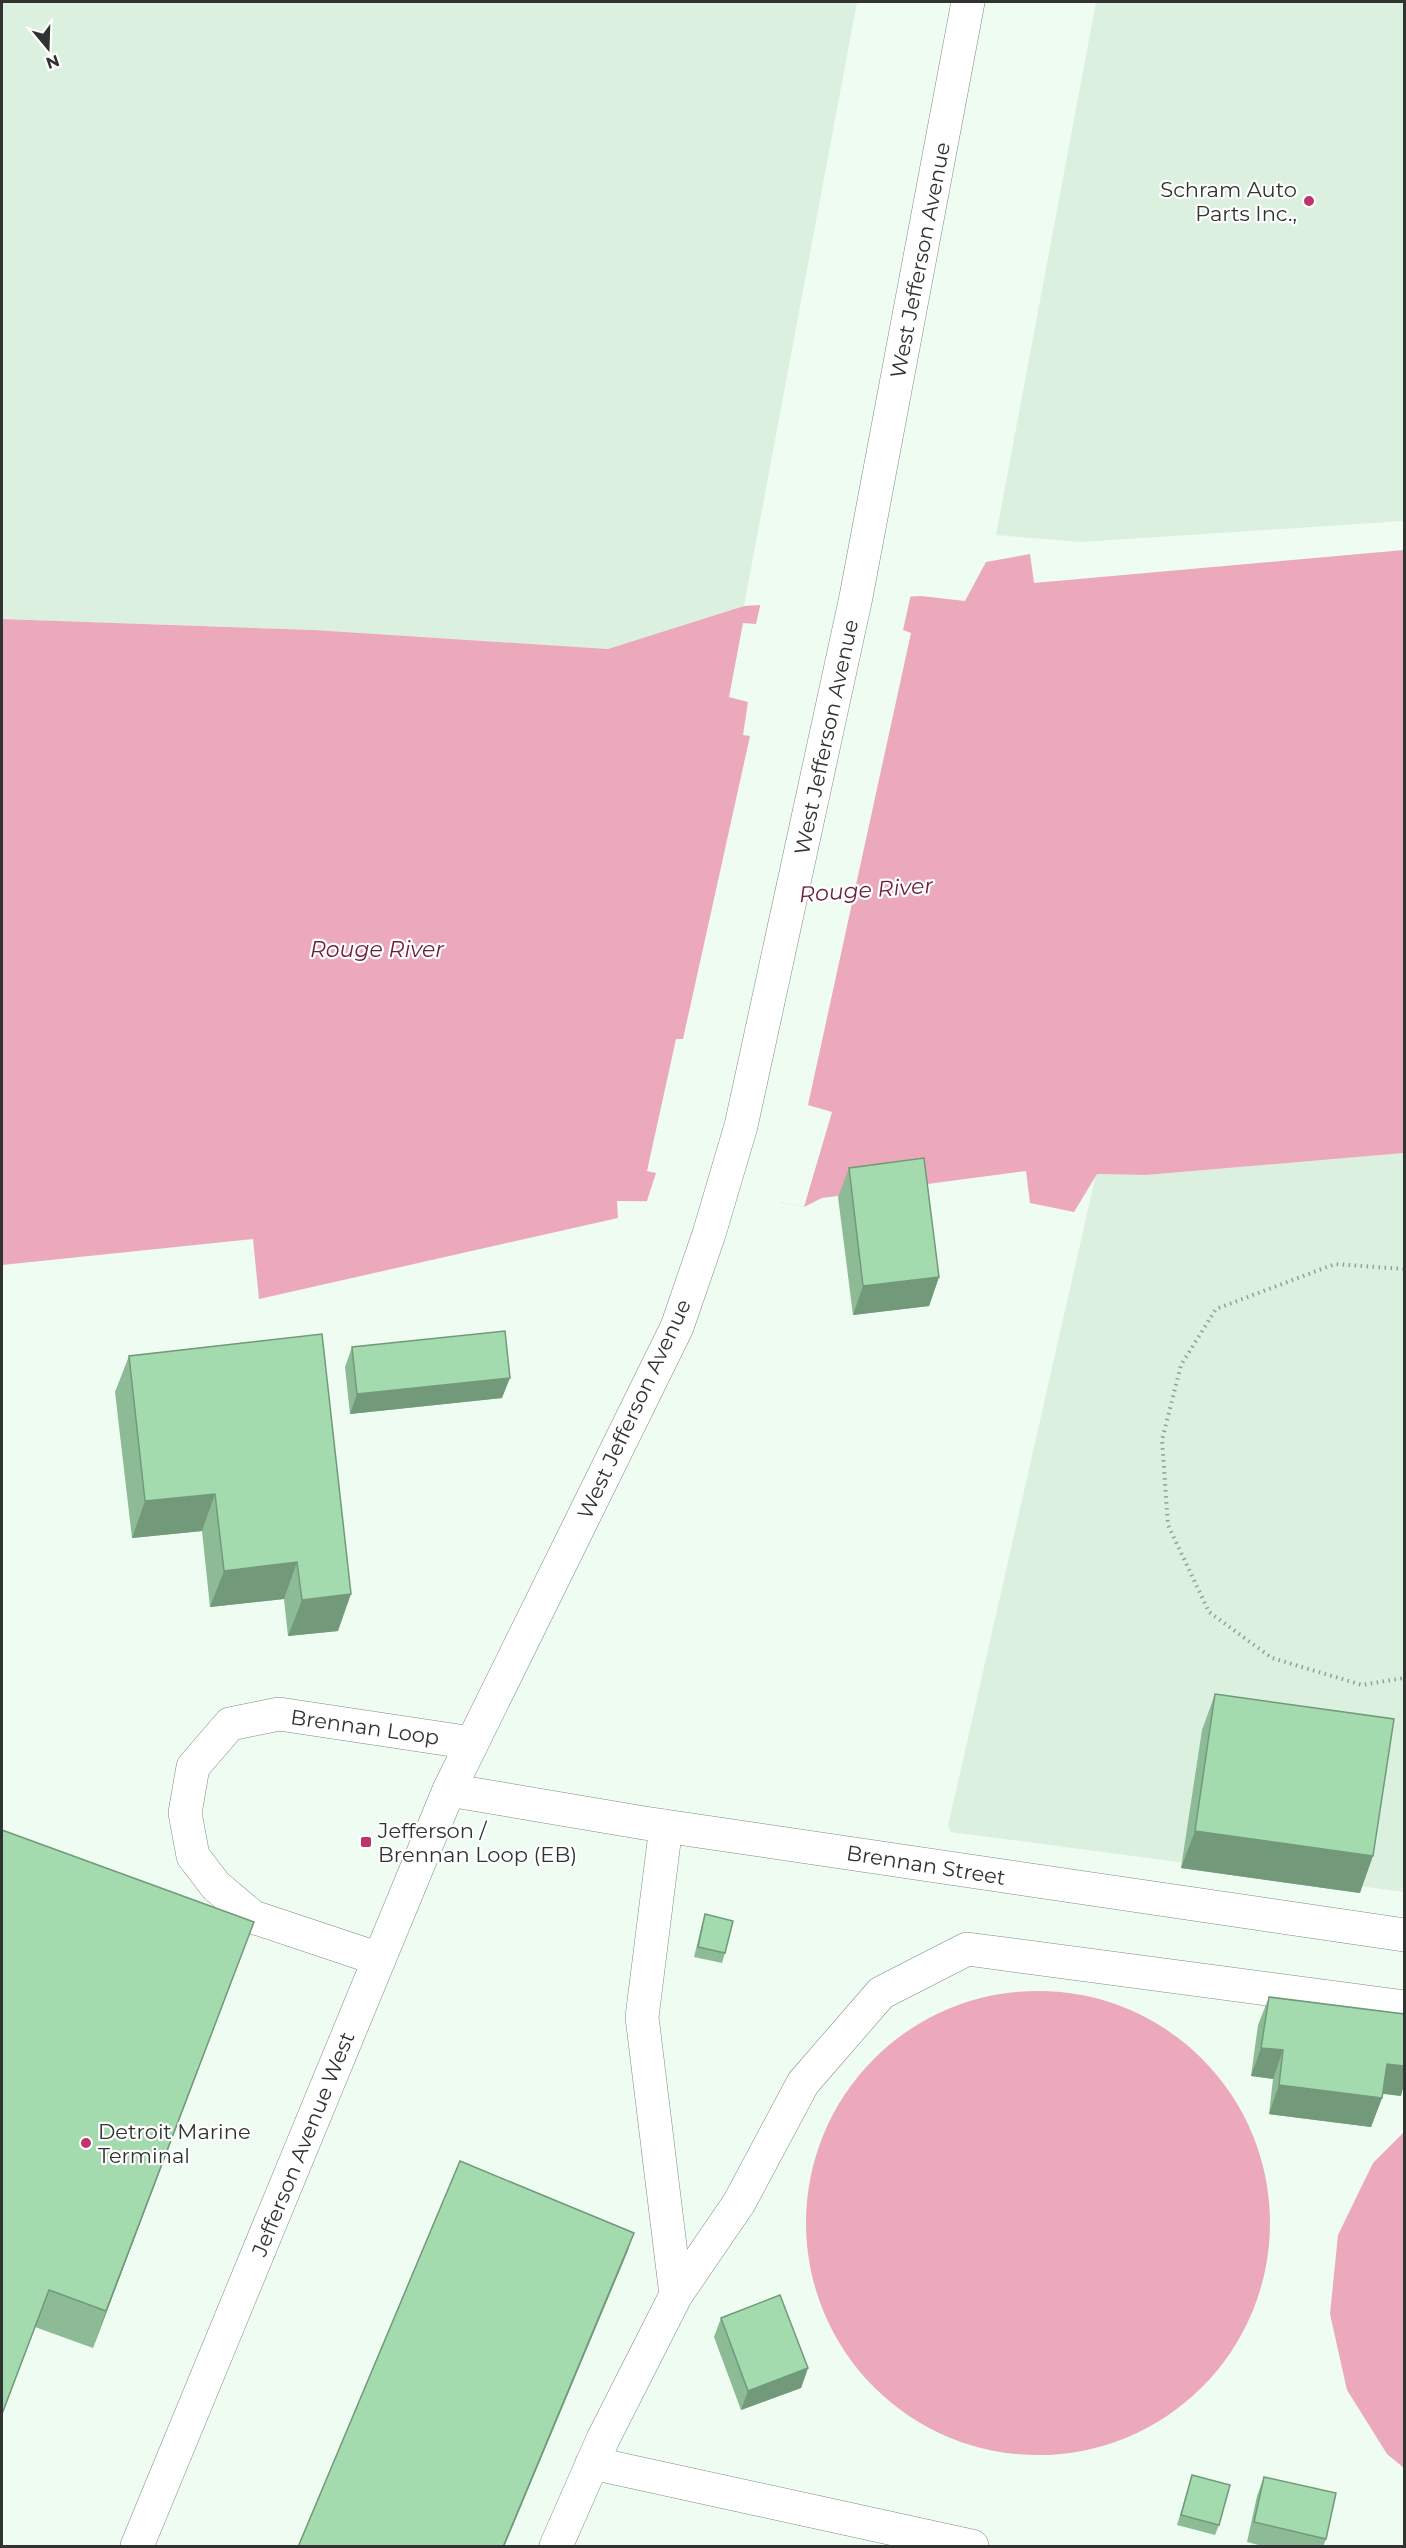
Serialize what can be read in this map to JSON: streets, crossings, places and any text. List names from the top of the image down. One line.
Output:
{"streets":{"main road":["West Jefferson Avenue","Brennan Loop","Brennan Street","Jefferson Avenue West"]},"crossings":[["West Jefferson Avenue","Brennan Loop"],["West Jefferson Avenue","Jefferson Avenue West"],["Brennan Loop","Jefferson Avenue West"],["Brennan Street","Jefferson Avenue West"]],"water":["Rouge River"],"places":{"other":["Schram Auto Parts Inc.,","Detroit Marine Terminal"],"transit":["Jefferson / Brennan Loop (EB)"]},"north":"bottom"}
